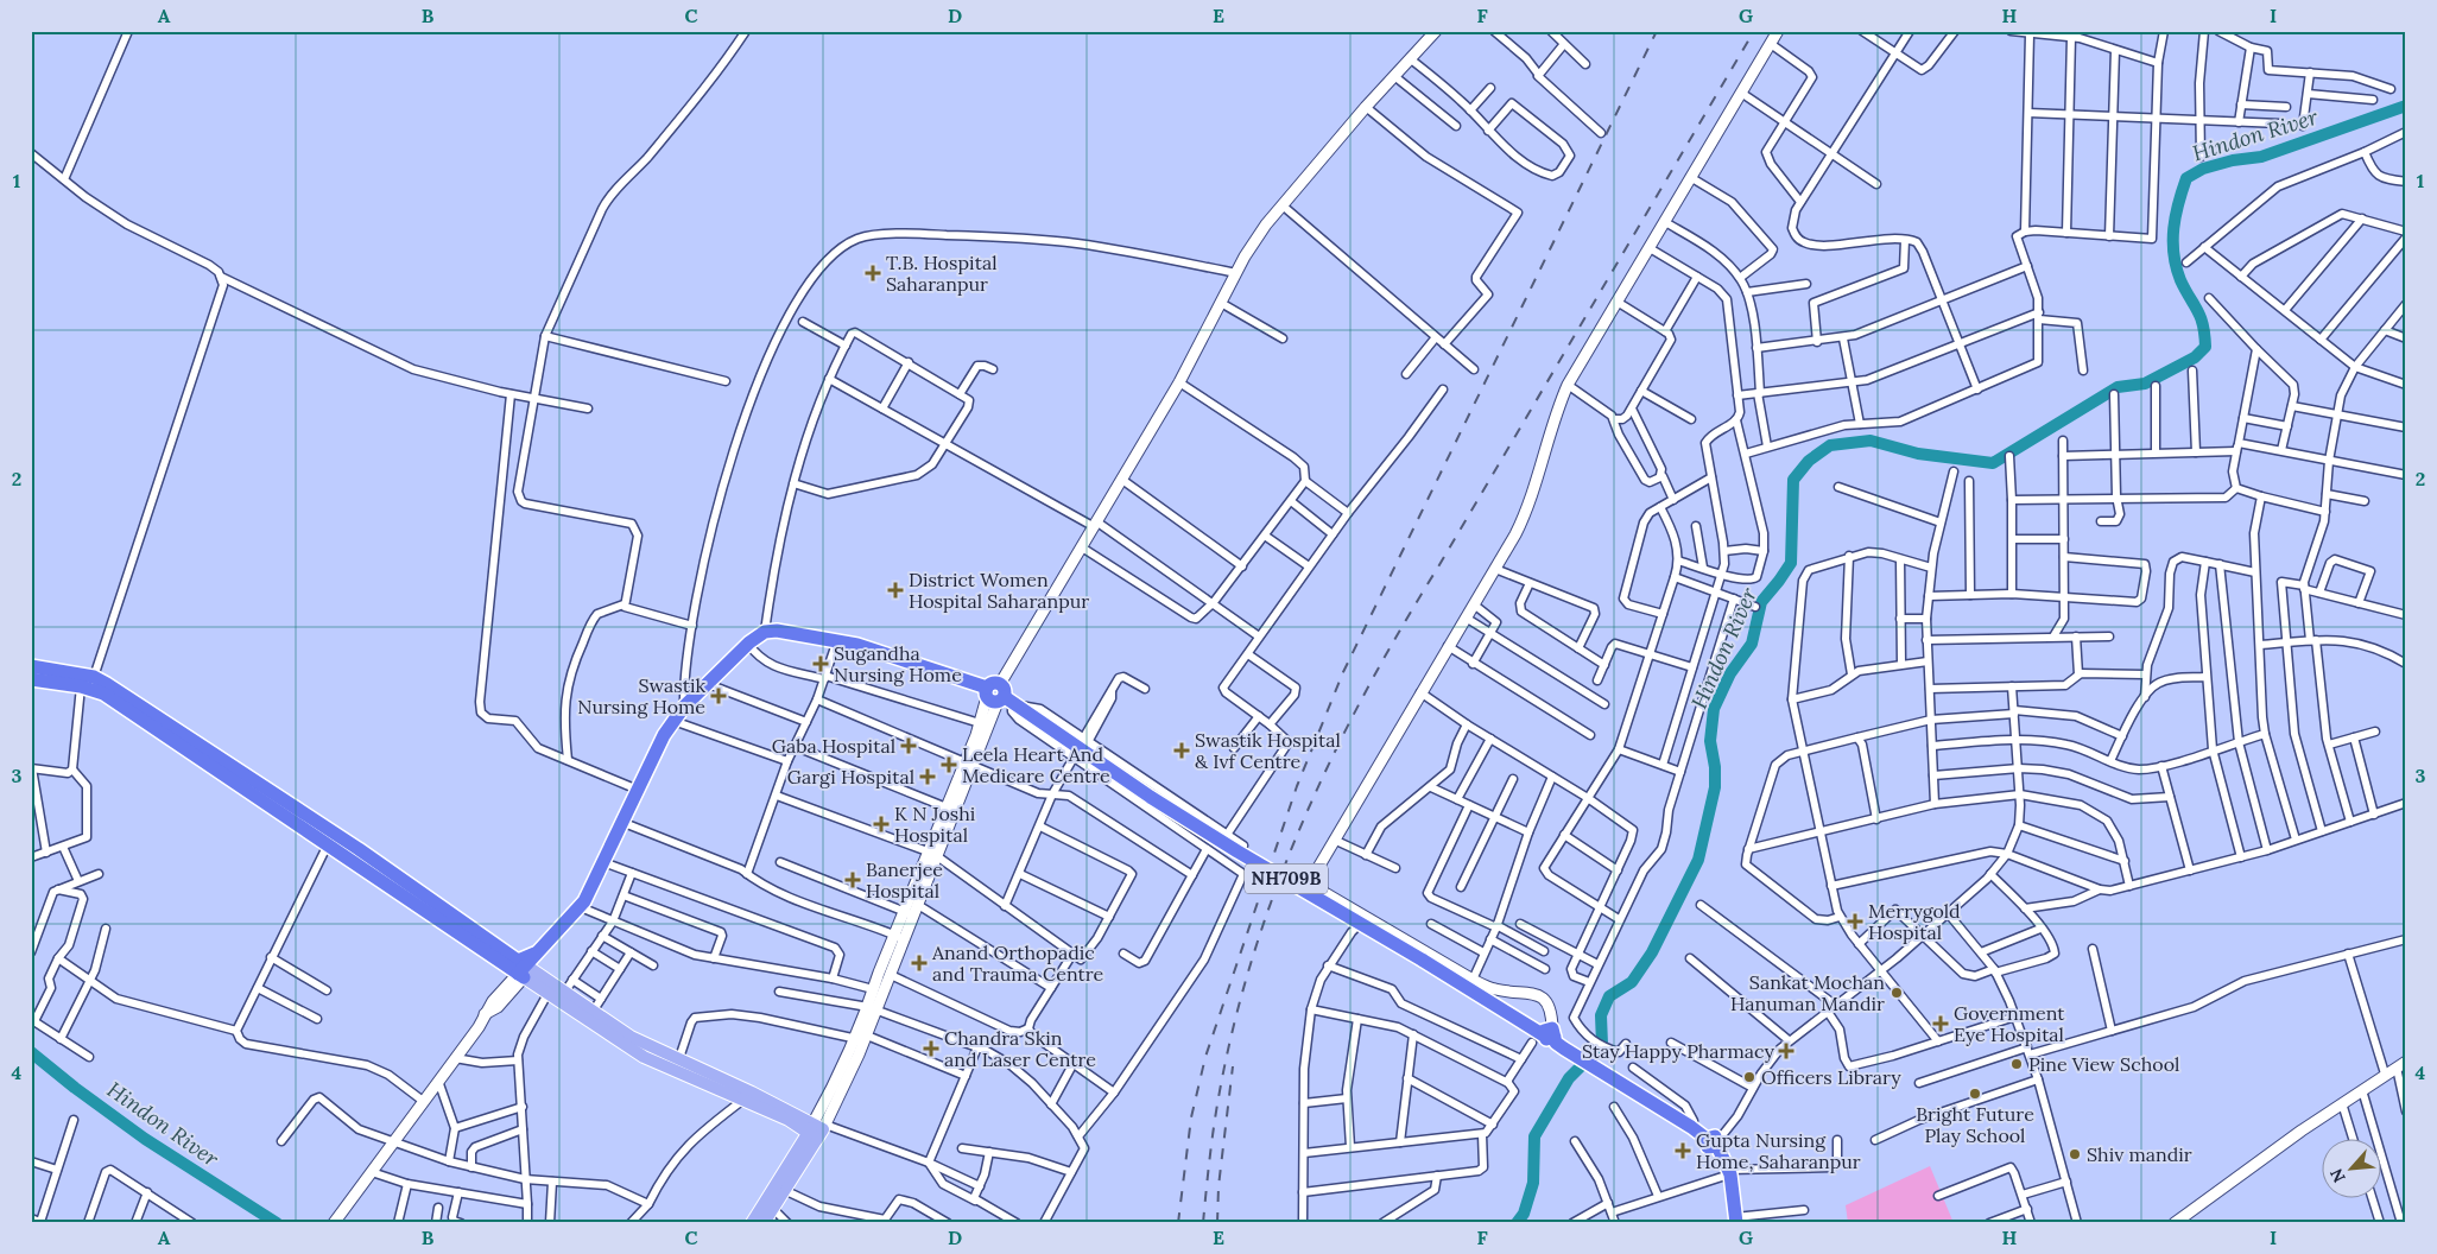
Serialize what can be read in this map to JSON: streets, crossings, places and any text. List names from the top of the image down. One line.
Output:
{"streets":{"highway":["NH709B"]},"water":["Hindon River"],"places":{"health":["T.B. Hospital Saharanpur","District Women Hospital Saharanpur","Sugandha Nursing Home","Swastik Nursing Home","Gaba Hospital","Swastik Hospital & Ivf Centre","Leela Heart And Medicare Centre","Gargi Hospital","K N Joshi Hospital","Banerjee Hospital","Merrygold Hospital","Anand Orthopadic and Trauma Centre","Government Eye Hospital","Chandra Skin and Laser Centre","Stay Happy Pharmacy","Gupta Nursing Home, Saharanpur"],"other":["Sankat Mochan Hanuman Mandir","Pine View School","Officers Library","Bright Future Play School","Shiv mandir"]},"north":"bottom left","grid":{"columns":["A","B","C","D","E","F","G","H","I"],"rows":["1","2","3","4"]}}
